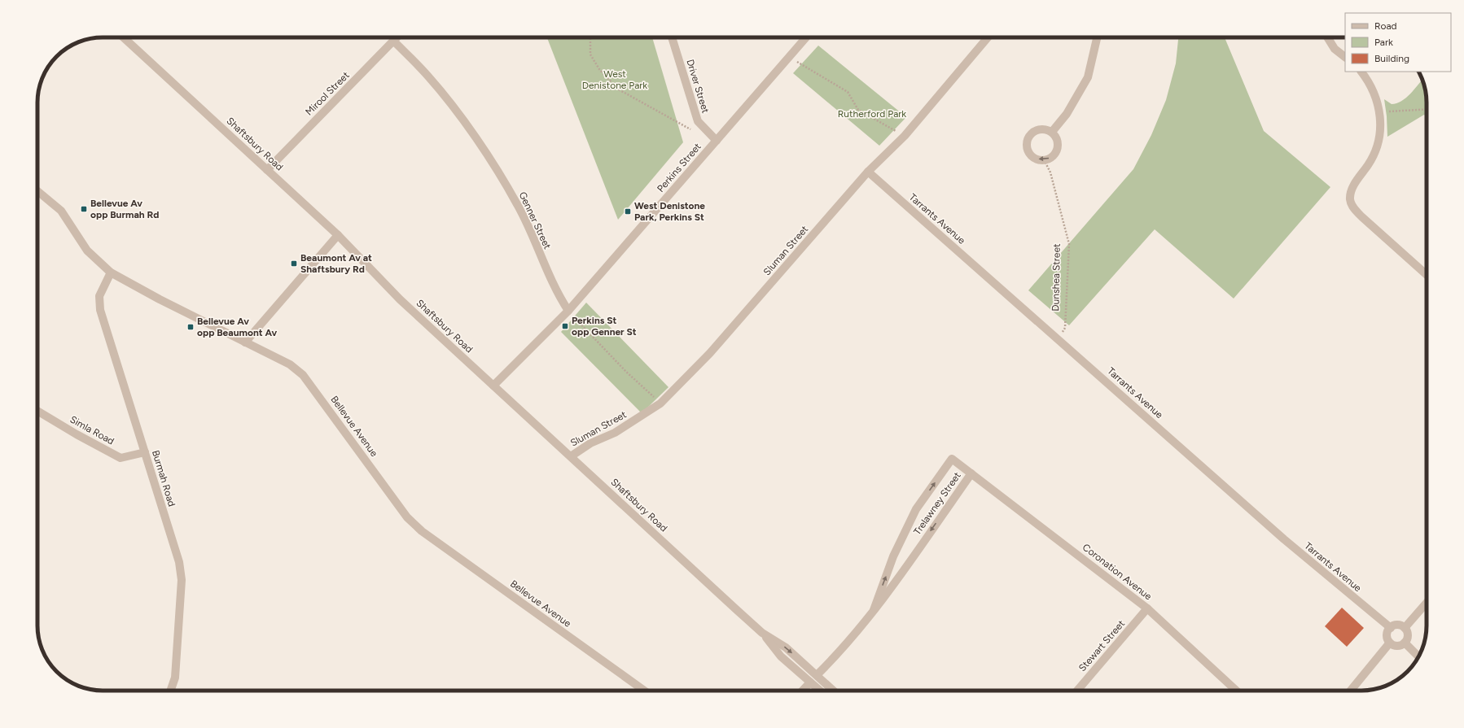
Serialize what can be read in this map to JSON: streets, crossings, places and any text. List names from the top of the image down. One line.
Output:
{"streets":{"street":["Driver Street","Mirool Street","Shaftsbury Road","Perkins Street","Tarrants Avenue","Genner Street","Sluman Street","Bellevue Avenue","Simla Road","Burmah Road","Trelawney Street","Coronation Avenue","Stewart Street"],"path":["Dunshea Street"]},"crossings":[["Driver Street","Perkins Street"],["Mirool Street","Shaftsbury Road"],["Mirool Street","Genner Street"],["Shaftsbury Road","Perkins Street"],["Shaftsbury Road","Sluman Street"],["Shaftsbury Road","Trelawney Street"],["Perkins Street","Genner Street"],["Tarrants Avenue","Sluman Street"],["Tarrants Avenue","Dunshea Street"],["Bellevue Avenue","Burmah Road"],["Simla Road","Burmah Road"],["Trelawney Street","Coronation Avenue"],["Coronation Avenue","Stewart Street"]],"parks":["West Denistone Park","Rutherford Park"],"places":{"transit":["Bellevue Av opp Burmah Rd","West Denistone Park, Perkins St","Beaumont Av at Shaftsbury Rd","Perkins St opp Genner St","Bellevue Av opp Beaumont Av"]},"legend":["Road","Park","Building"]}
